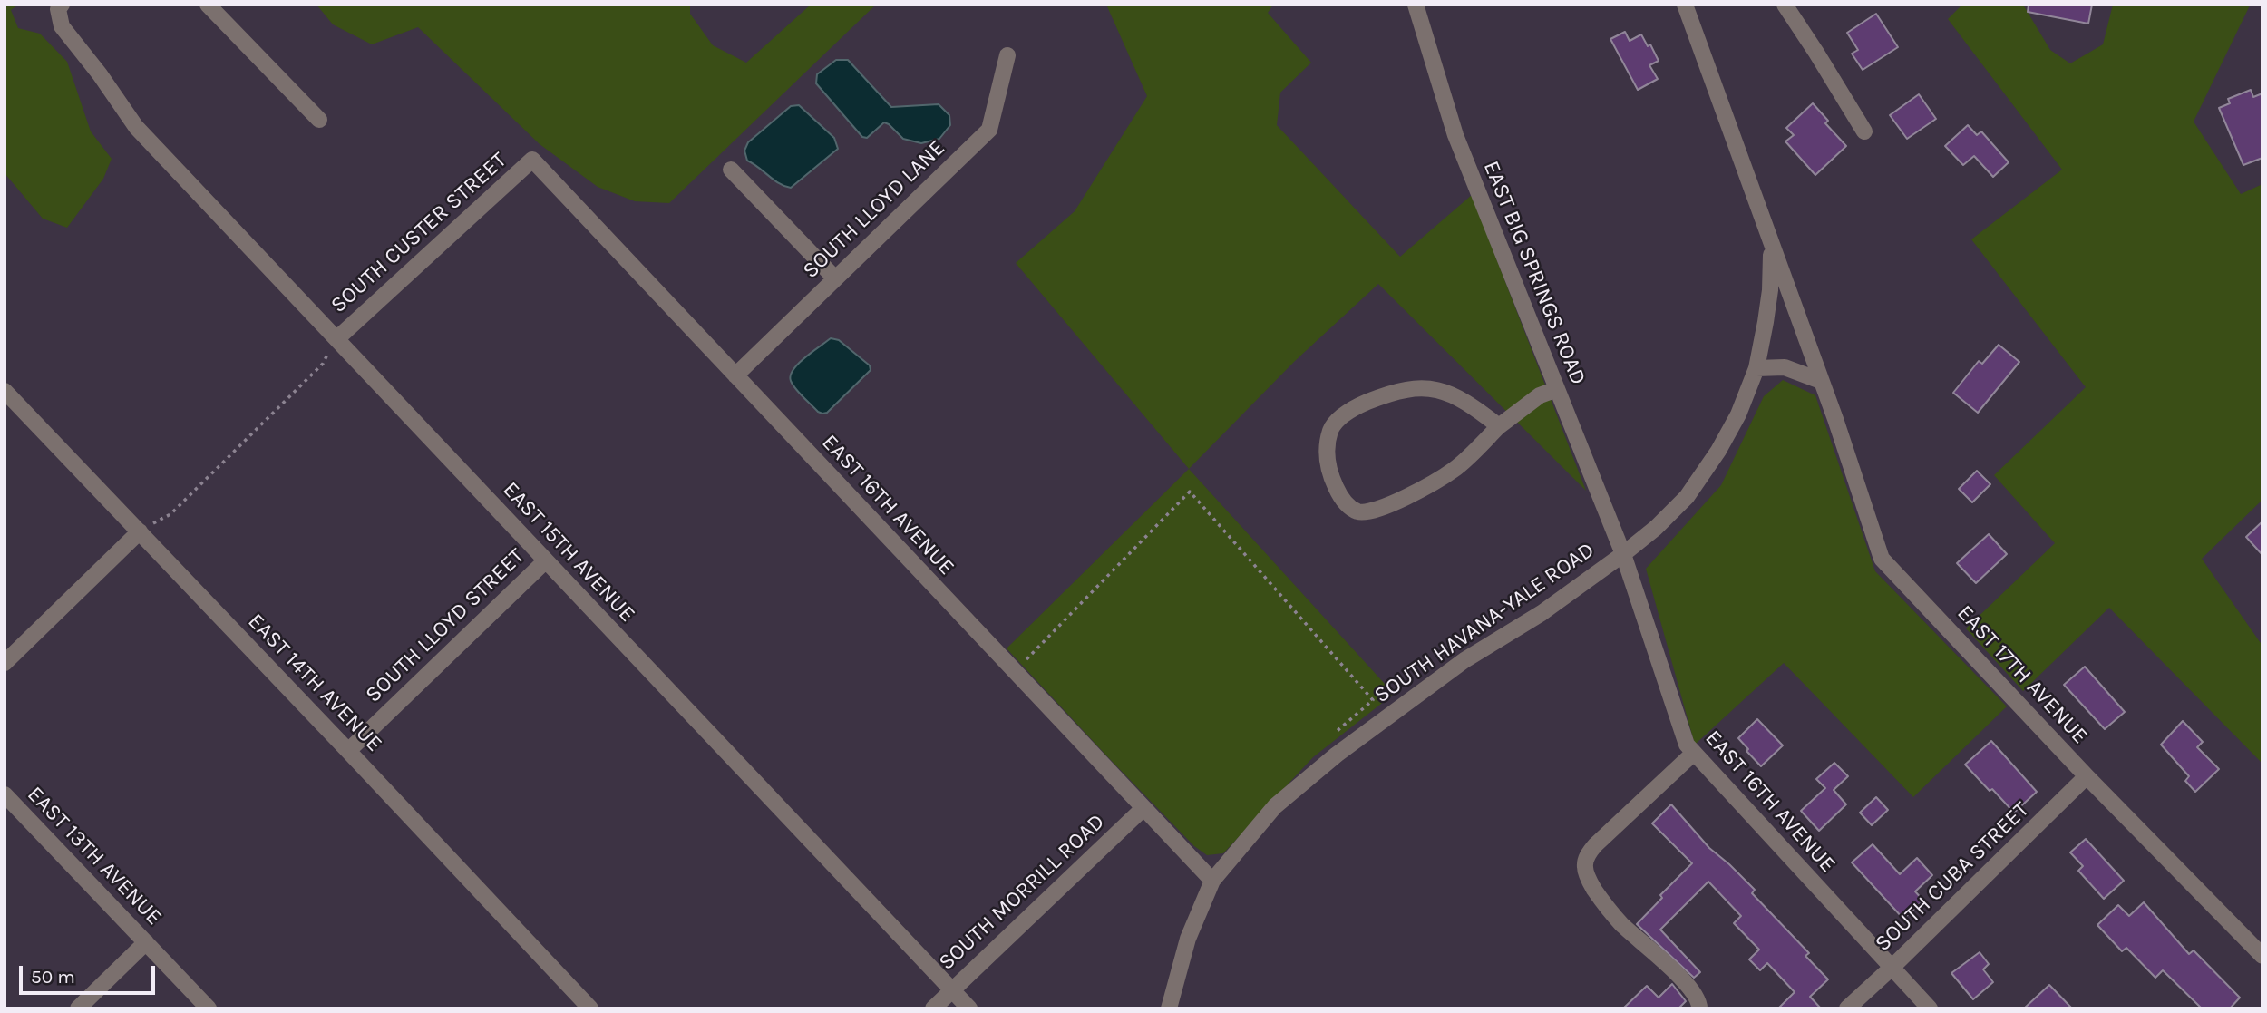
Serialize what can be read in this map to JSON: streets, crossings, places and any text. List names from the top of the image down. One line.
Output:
{"streets":{"street":["SOUTH LLOYD LANE","SOUTH CUSTER STREET","EAST BIG SPRINGS ROAD","EAST 16TH AVENUE","EAST 15TH AVENUE","SOUTH HAVANA-YALE ROAD","SOUTH LLOYD STREET","EAST 17TH AVENUE","EAST 14TH AVENUE","EAST 13TH AVENUE","SOUTH CUBA STREET","SOUTH MORRILL ROAD"]},"crossings":[["SOUTH LLOYD LANE","EAST 16TH AVENUE"],["SOUTH CUSTER STREET","EAST 16TH AVENUE"],["SOUTH CUSTER STREET","EAST 15TH AVENUE"],["EAST BIG SPRINGS ROAD","EAST 16TH AVENUE"],["EAST BIG SPRINGS ROAD","SOUTH HAVANA-YALE ROAD"],["EAST 16TH AVENUE","SOUTH HAVANA-YALE ROAD"],["EAST 16TH AVENUE","SOUTH CUBA STREET"],["EAST 16TH AVENUE","SOUTH MORRILL ROAD"],["EAST 15TH AVENUE","SOUTH LLOYD STREET"],["EAST 15TH AVENUE","SOUTH MORRILL ROAD"],["SOUTH HAVANA-YALE ROAD","EAST 17TH AVENUE"],["SOUTH LLOYD STREET","EAST 14TH AVENUE"],["EAST 17TH AVENUE","SOUTH CUBA STREET"]],"scale_bar":"50 m"}
